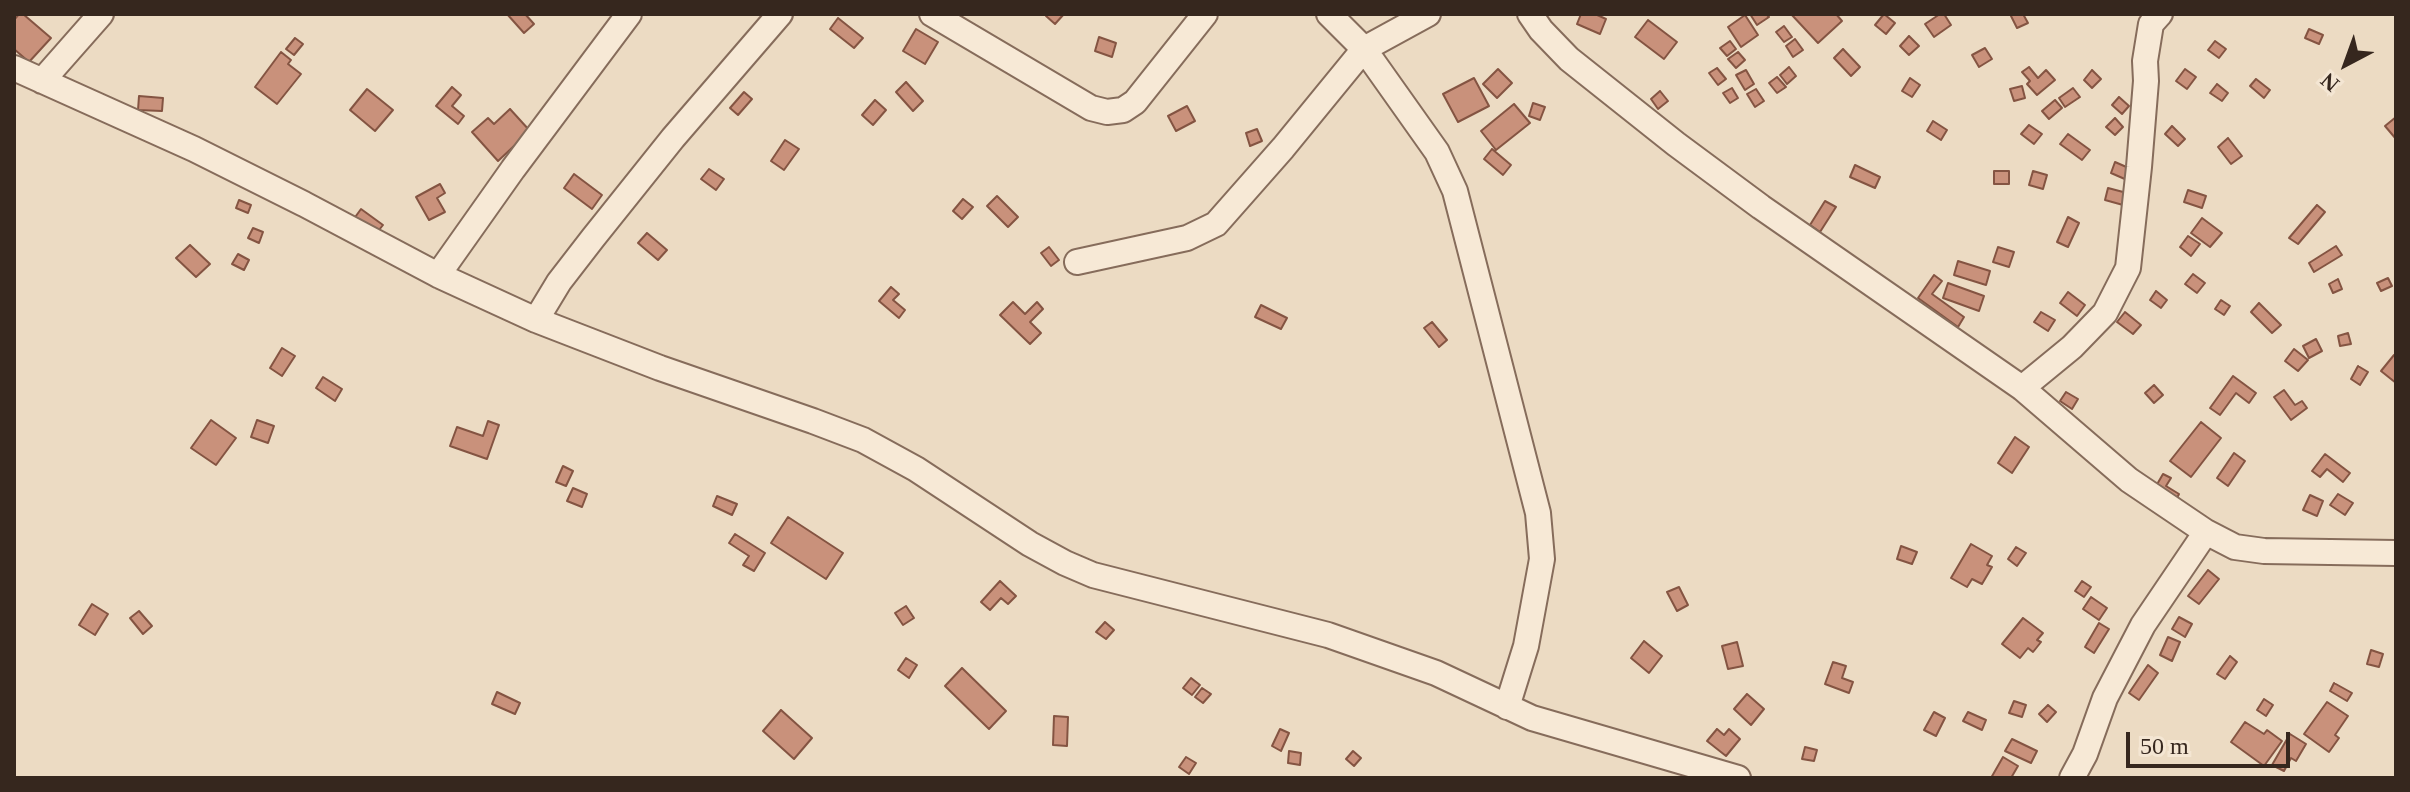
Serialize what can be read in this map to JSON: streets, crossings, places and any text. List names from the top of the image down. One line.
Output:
{"scale_bar":"50 m","north":"bottom left"}
